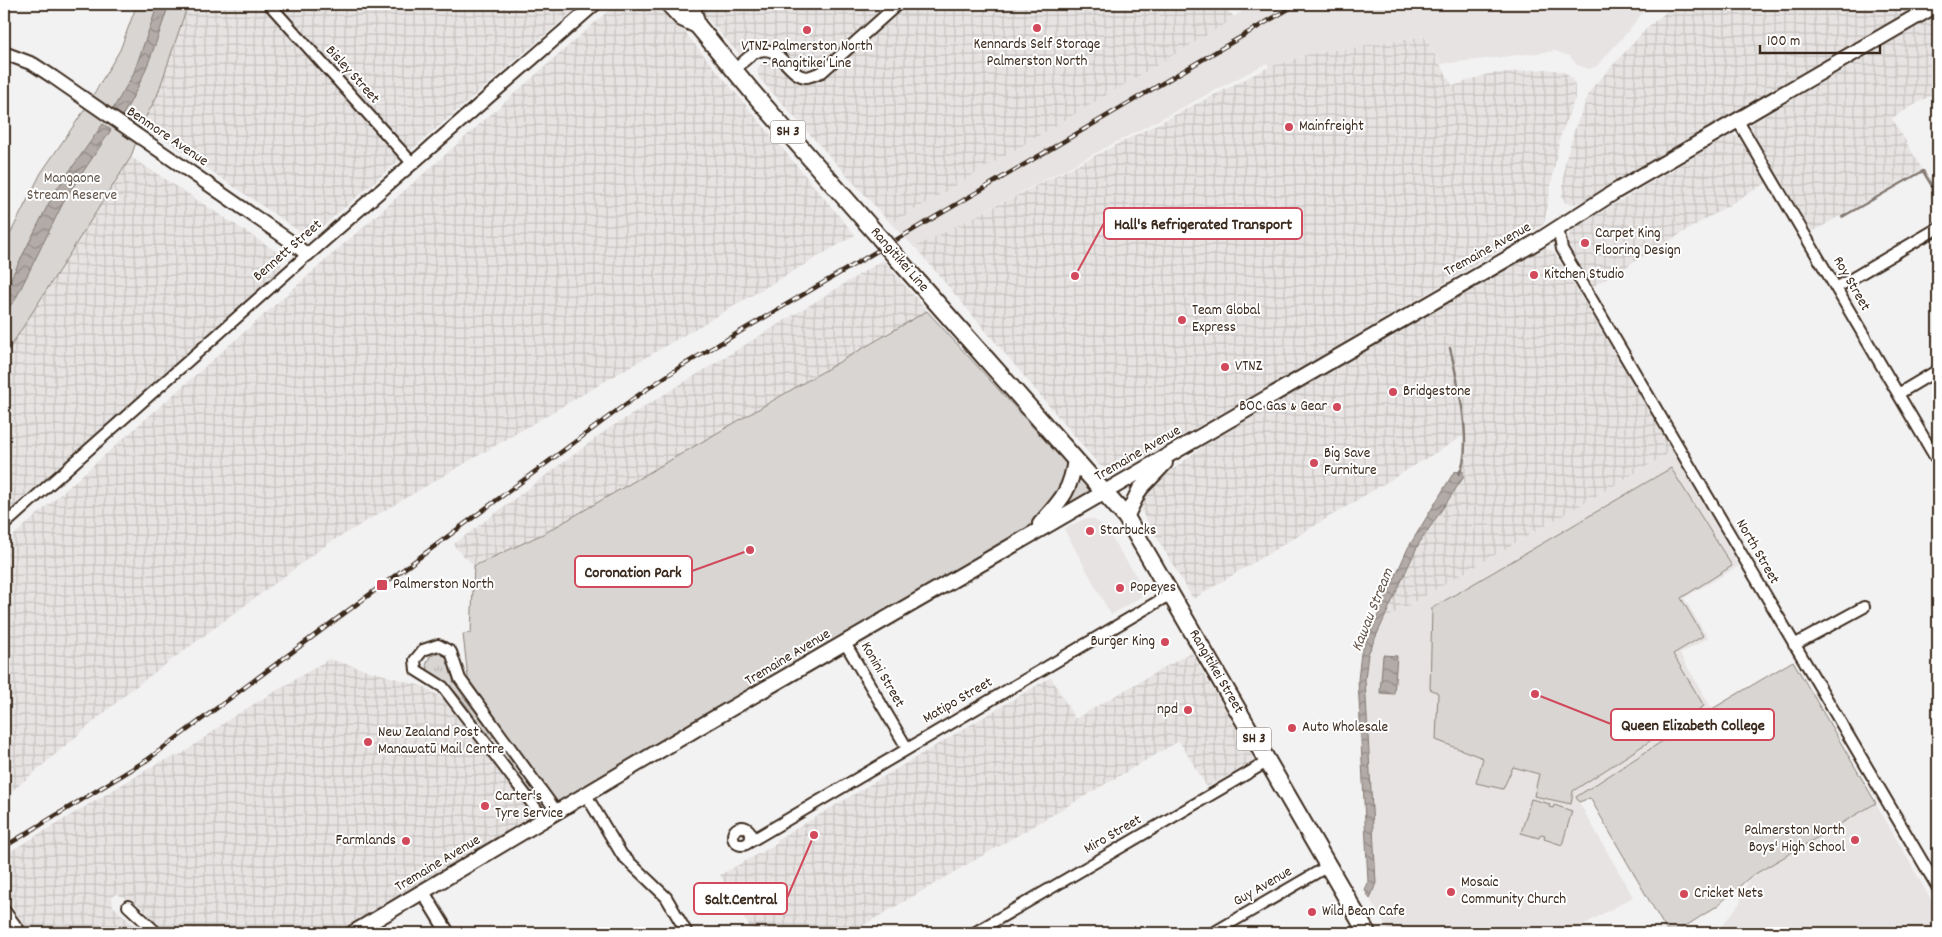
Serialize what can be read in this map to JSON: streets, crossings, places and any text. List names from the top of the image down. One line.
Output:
{"streets":{"highway":["SH 3","Rangitikei Line","Rangitikei Street"],"main road":["Tremaine Avenue"],"street":["Bisley Street","Benmore Avenue","Bennett Street","Roy Street","North Street","Konini Street","Matipo Street","Miro Street","Guy Avenue"]},"crossings":[["Bisley Street","Bennett Street"],["Benmore Avenue","Bennett Street"],["Tremaine Avenue","Rangitikei Line"],["Tremaine Avenue","Roy Street"],["Tremaine Avenue","North Street"],["Tremaine Avenue","Rangitikei Street"],["Tremaine Avenue","Konini Street"],["Rangitikei Line","Rangitikei Street"],["Rangitikei Street","Matipo Street"],["Rangitikei Street","Miro Street"],["Rangitikei Street","Guy Avenue"],["Konini Street","Matipo Street"]],"water":["Kawau Stream"],"parks":["Mangaone Stream Reserve"],"places":{"other":["Kennards Self Storage Palmerston North","VTNZ Palmerston North - Rangitikei Line","Mainfreight","Carpet King Flooring Design","Kitchen Studio","Hall's Refrigerated Transport","Team Global Express","VTNZ","Bridgestone","BOC Gas & Gear","Big Save Furniture","Starbucks","Coronation Park","Popeyes","Burger King","Queen Elizabeth College","npd","Auto Wholesale","New Zealand Post Manawatū Mail Centre","Carter's Tyre Service","Salt.Central","Palmerston North Boys' High School","Farmlands","Mosaic Community Church","Cricket Nets","Wild Bean Cafe"],"transit":["Palmerston North"]},"scale_bar":"100 m"}
